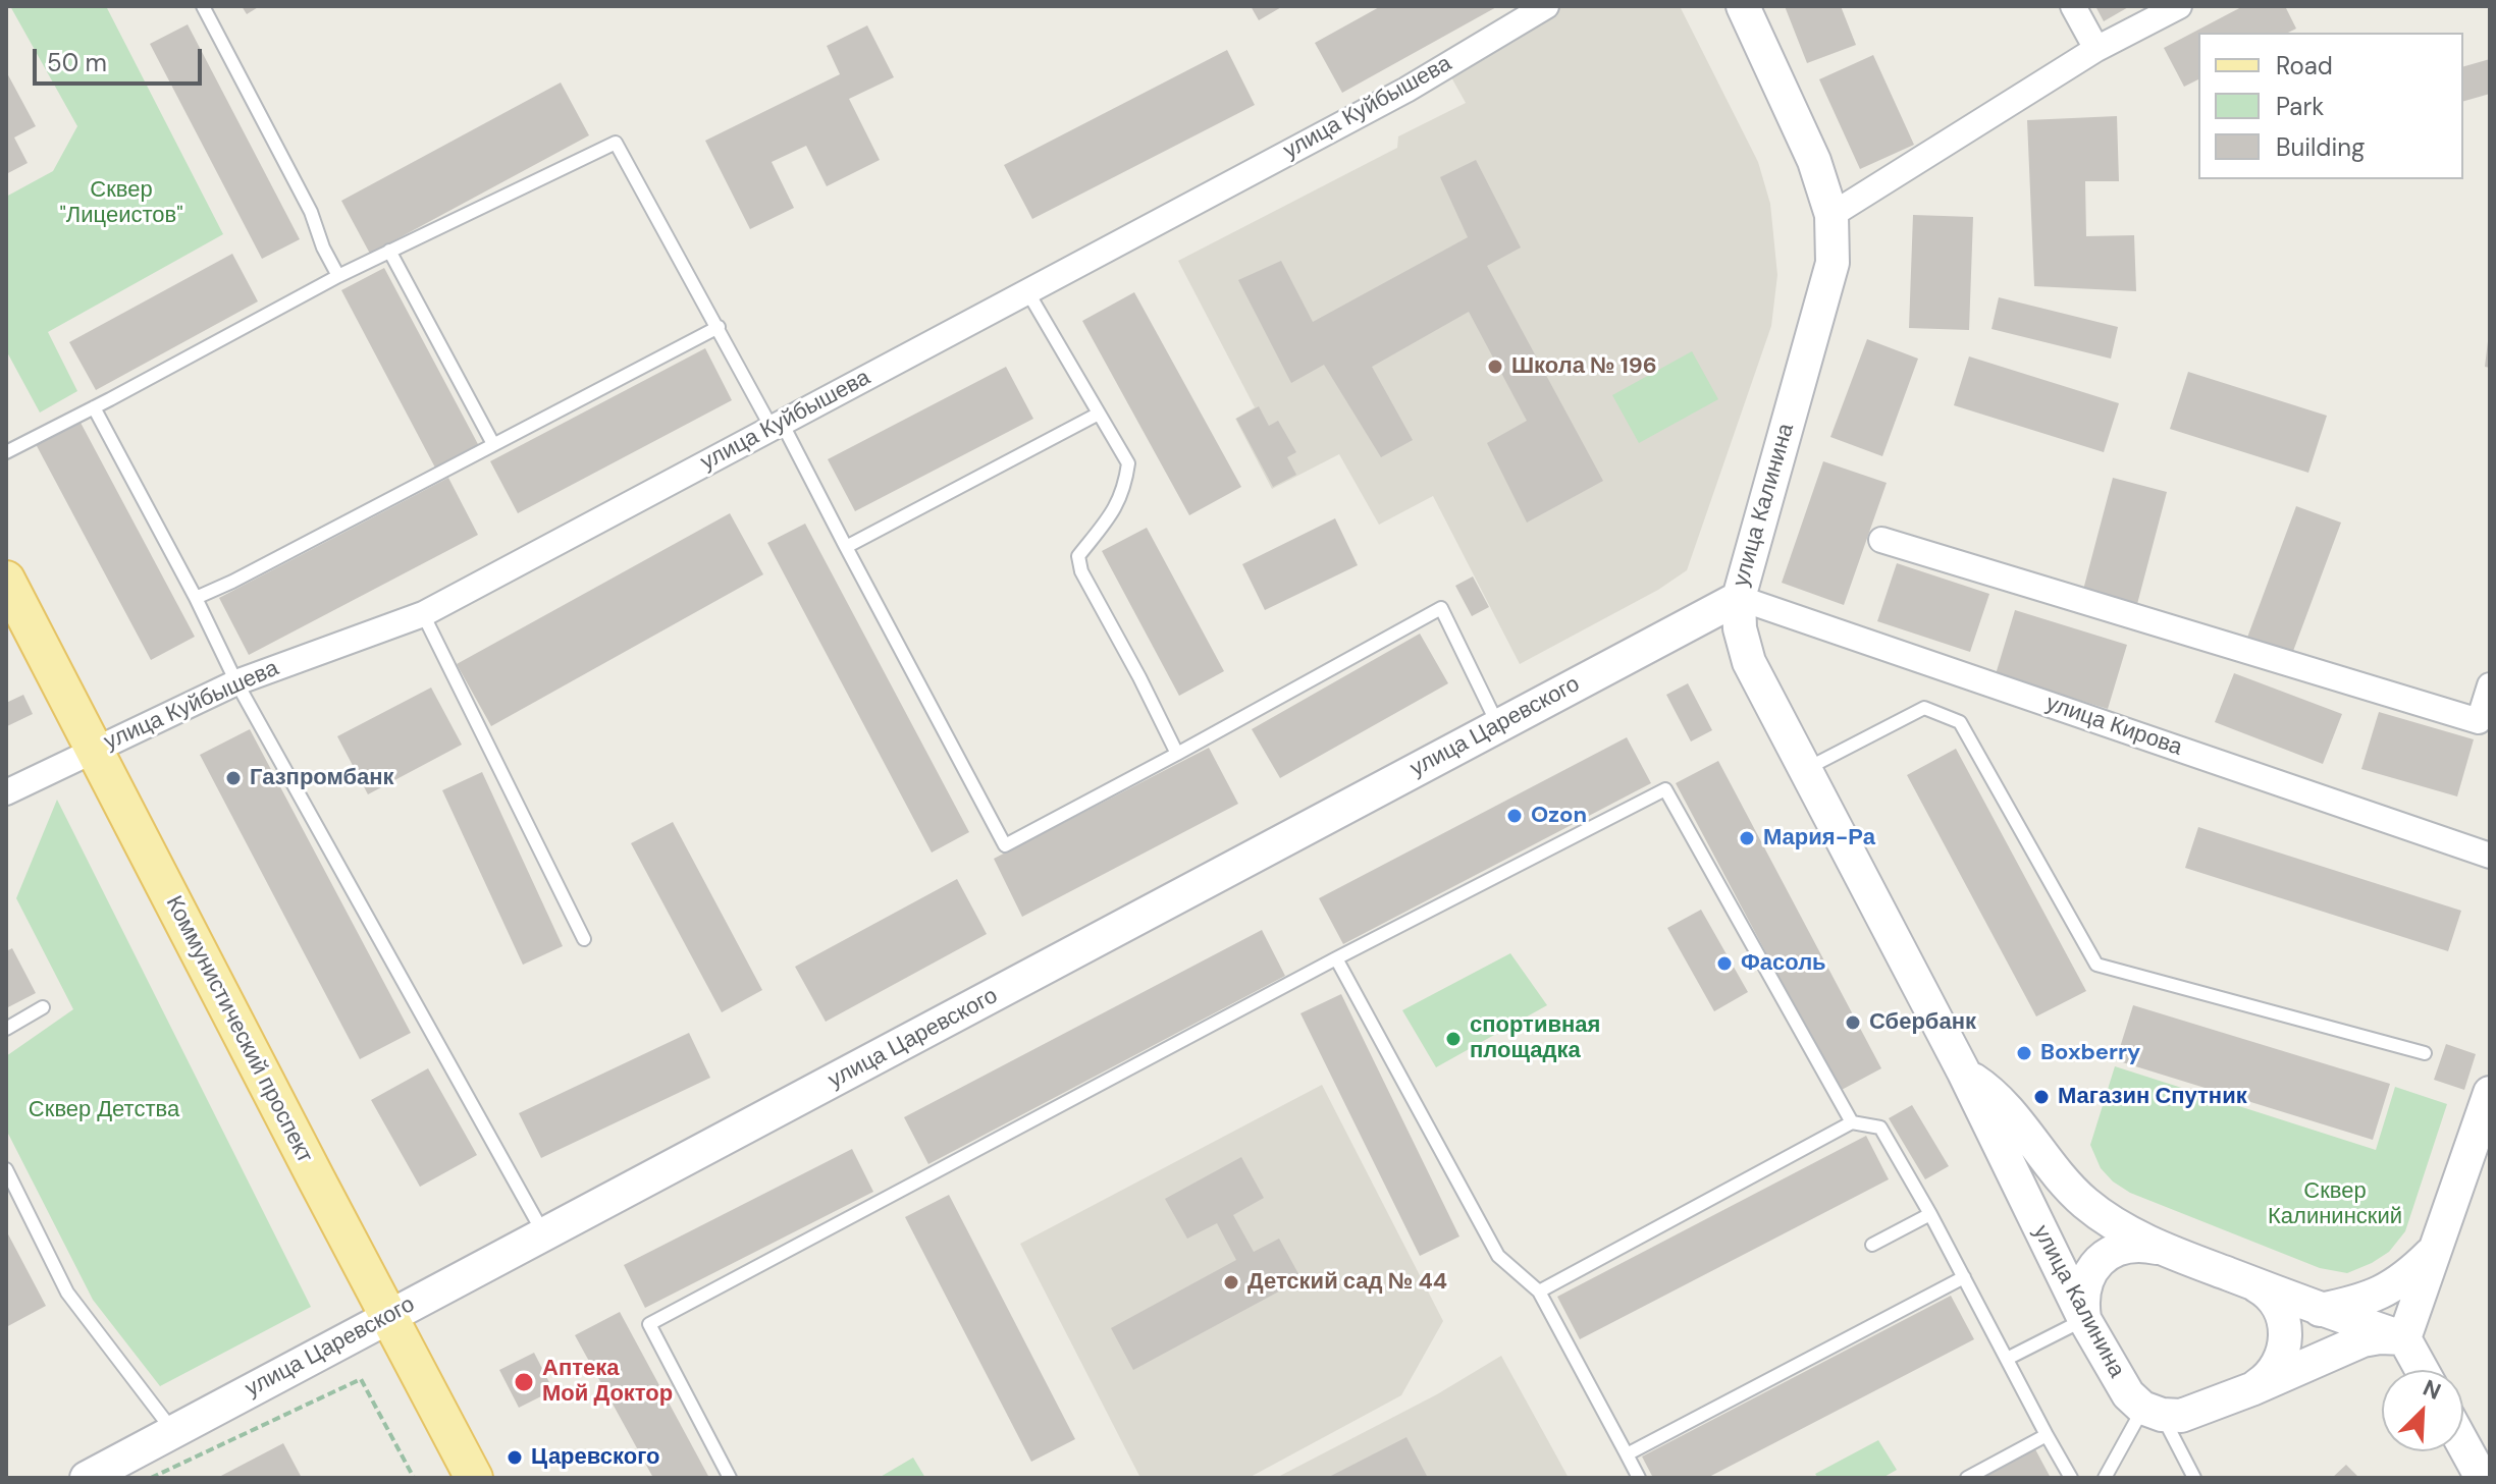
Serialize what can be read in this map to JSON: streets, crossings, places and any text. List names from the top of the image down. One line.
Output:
{"streets":{"main road":["улица Калинина","улица Царевского","Коммунистический проспект"],"street":["улица Куйбышева","улица Кирова"]},"crossings":[["улица Куйбышева","Коммунистический проспект"],["улица Калинина","улица Кирова"],["улица Калинина","улица Царевского"],["улица Кирова","улица Царевского"],["улица Царевского","Коммунистический проспект"]],"parks":["Сквер \"Лицеистов\"","Сквер Детства","Сквер Калининский"],"places":["Школа № 196","Газпромбанк","Ozon","Мария-Ра","Фасоль","Сбербанк","спортивная площадка","Boxberry","Магазин Спутник","Детский сад № 44","Аптека Мой Доктор","Царевского"],"legend":["Road","Park","Building"],"scale_bar":"50 m","north":"top right"}
